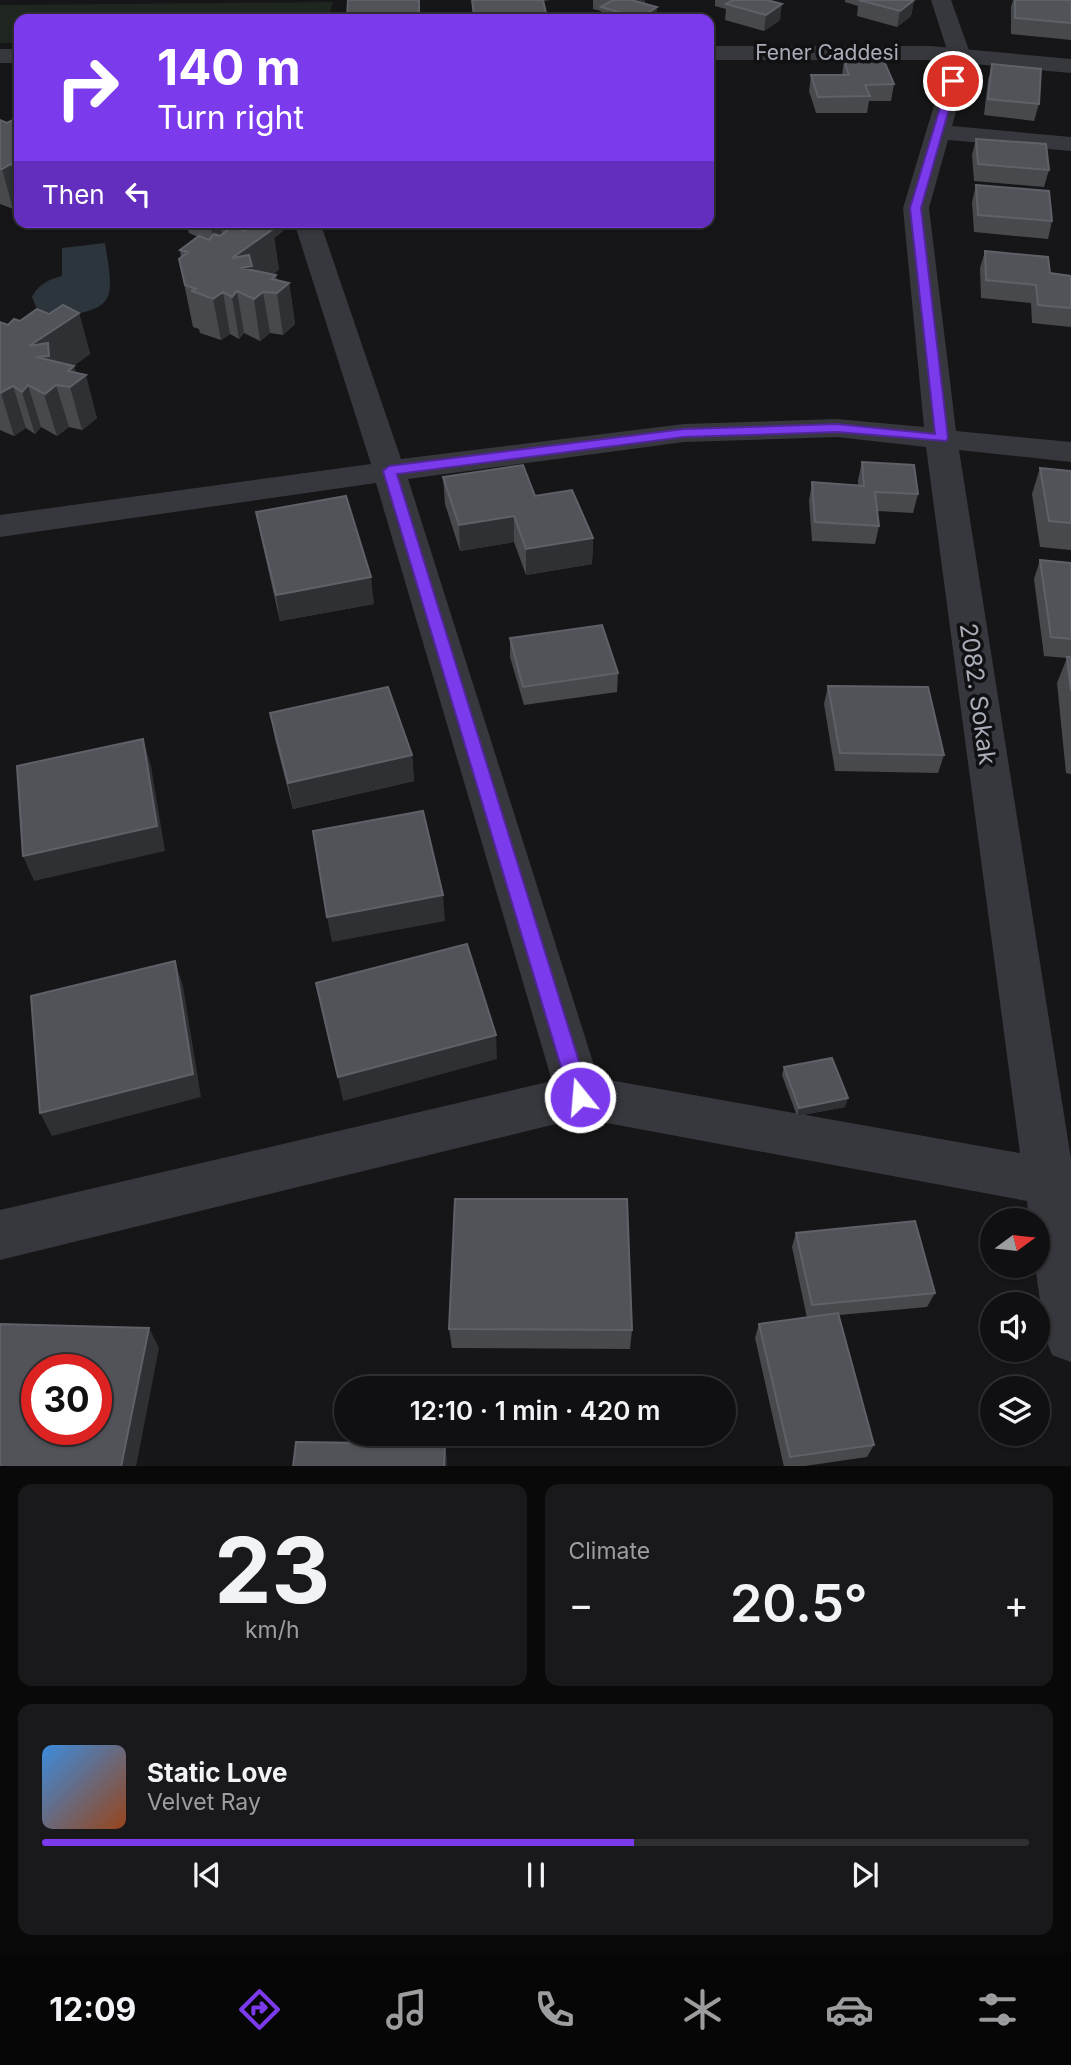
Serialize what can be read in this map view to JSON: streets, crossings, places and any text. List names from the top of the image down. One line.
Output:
{"streets":{"street":["Fener Caddesi","2082. Sokak"]},"crossings":[["Fener Caddesi","2082. Sokak"]],"north":"right","page":{"turn":["140 m","Turn right"],"then":"Then","limit":"30","trip":"12:10 · 1 min · 420 m","tile":[["23","km/h"],"Climate"],"heat":["−","20.5°","+"],"song":["Static Love","Velvet Ray"],"tabs":"12:09"}}
